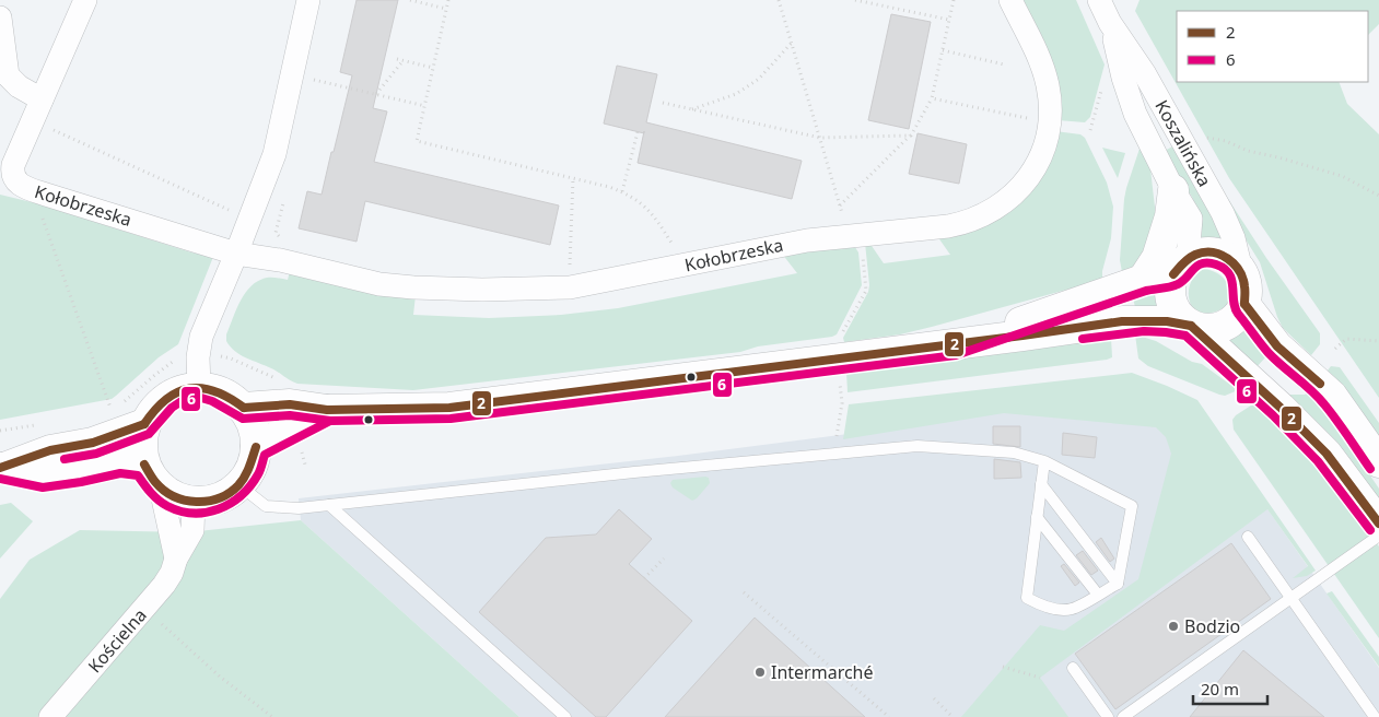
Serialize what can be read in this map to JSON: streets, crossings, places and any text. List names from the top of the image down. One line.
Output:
{"streets":{"street":["Koszalińska","Kołobrzeska","Kościelna"]},"places":["Bodzio","Intermarché"],"lines":["transit line 2","transit line 6"],"legend":["2","6"],"scale_bar":"20 m"}
